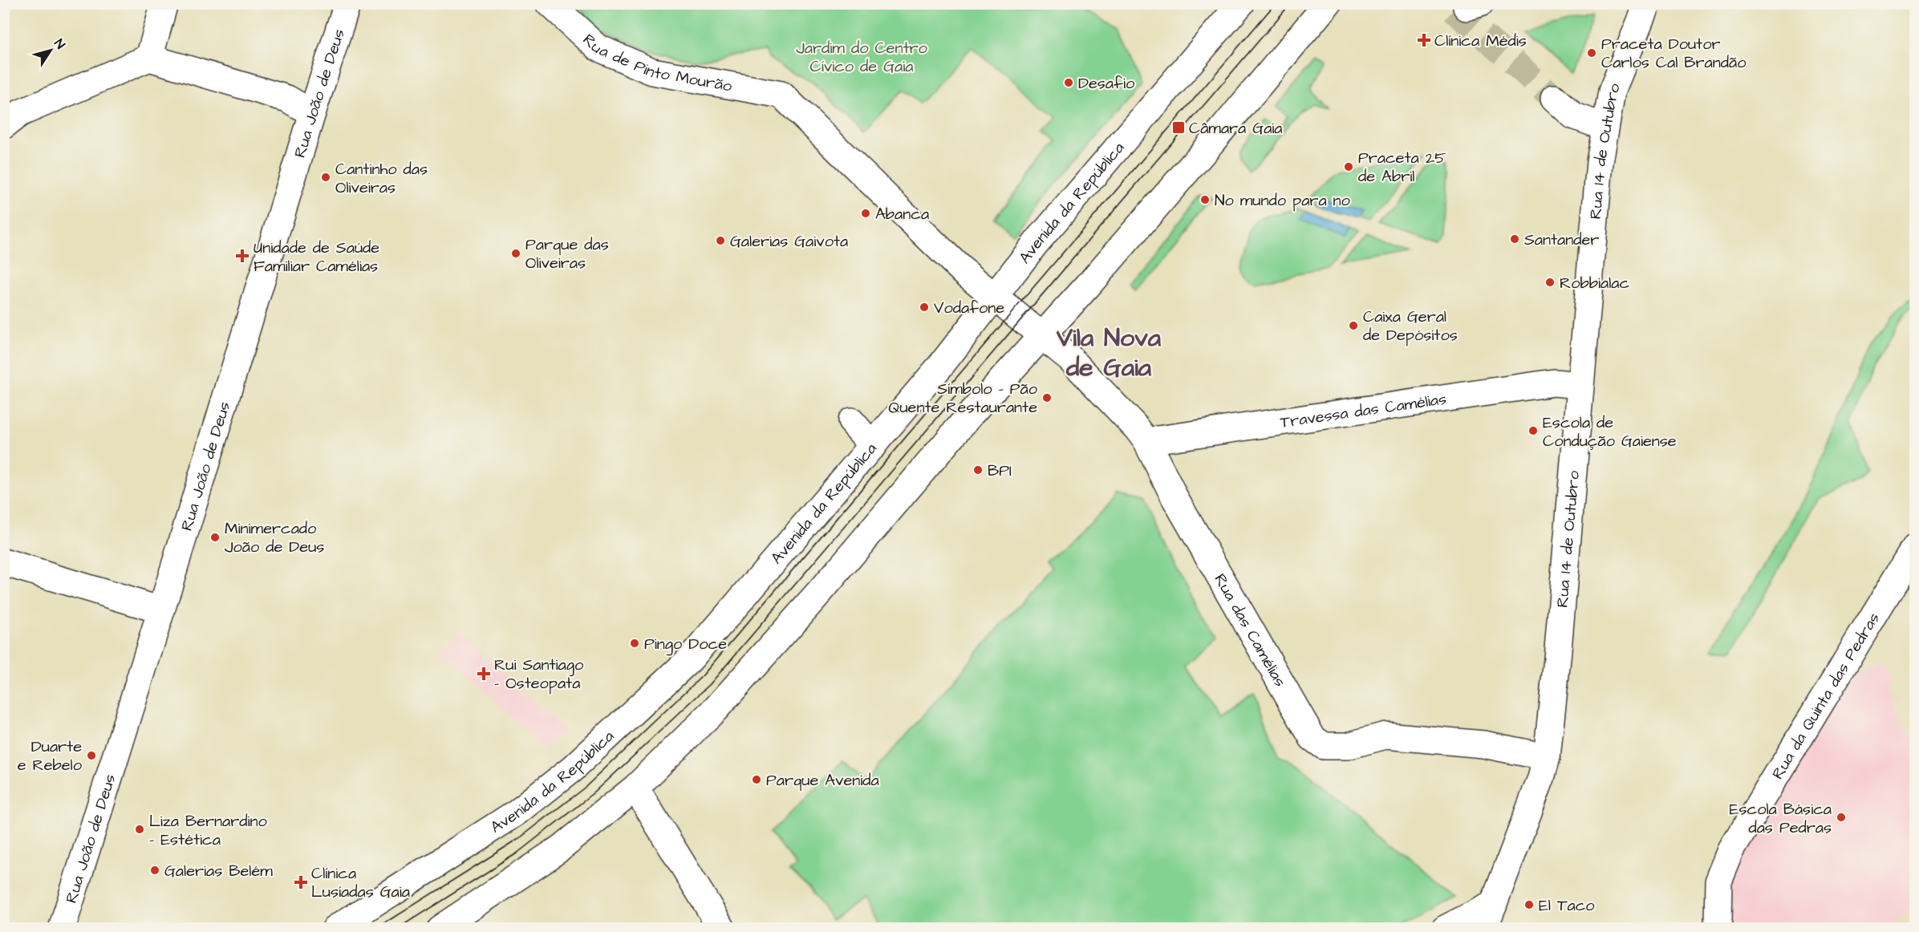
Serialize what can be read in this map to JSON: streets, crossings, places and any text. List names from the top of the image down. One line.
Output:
{"streets":{"street":["Rua de Pinto Mourão","Rua João de Deus","Rua 14 de Outubro","Avenida da República","Travessa das Camélias","Rua das Camélias","Rua da Quinta das Pedras"]},"crossings":[["Rua de Pinto Mourão","Rua das Camélias"],["Rua 14 de Outubro","Travessa das Camélias"],["Rua 14 de Outubro","Rua das Camélias"],["Avenida da República","Rua das Camélias"],["Travessa das Camélias","Rua das Camélias"]],"districts":["Vila Nova de Gaia"],"parks":["Jardim do Centro Cívico de Gaia"],"places":{"health":["Clínica Médis","Unidade de Saúde Familiar Camélias","Rui Santiago - Osteopata","Clínica Lusíadas Gaia"],"other":["Praceta Doutor Carlos Cal Brandão","Desafio","Praceta 25 de Abril","Cantinho das Oliveiras","No mundo para no","Abanca","Santander","Galerias Gaivota","Parque das Oliveiras","Robbialac","Vodafone","Caixa Geral de Depósitos","Símbolo - Pão Quente Restaurante","Escola de Condução Gaiense","BPI","Minimercado João de Deus","Pingo Doce","Duarte e Rebelo","Parque Avenida","Escola Básica das Pedras","Liza Bernardino - Estética","Galerias Belém","El Taco"],"transit":["Câmara Gaia"]},"north":"top right"}
